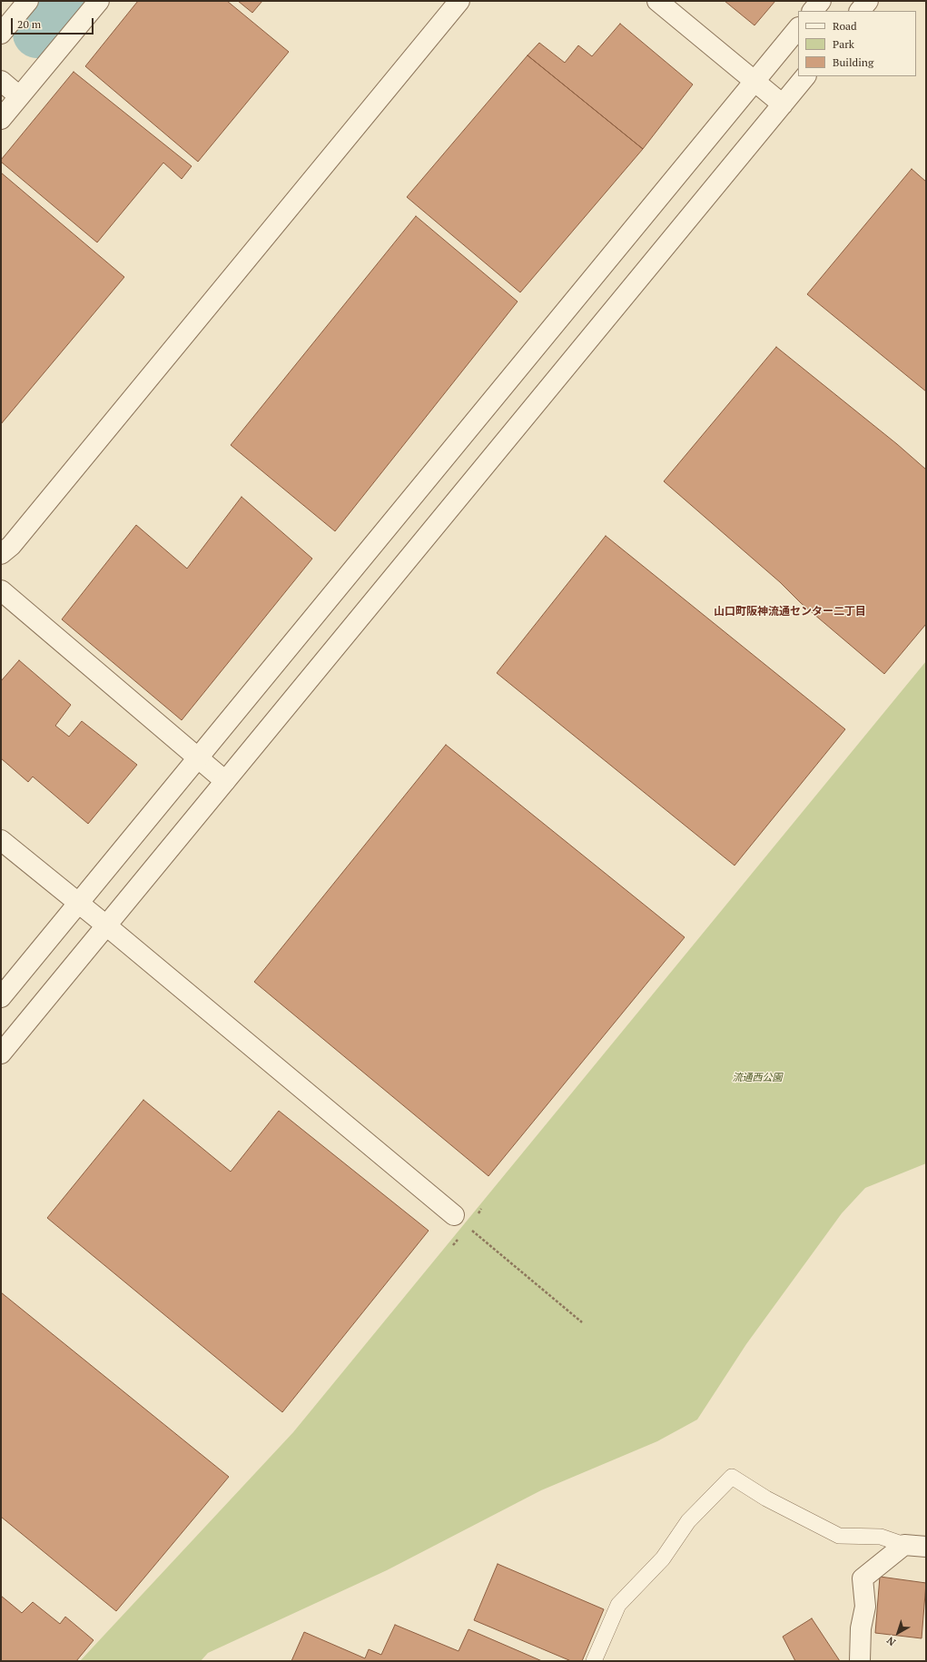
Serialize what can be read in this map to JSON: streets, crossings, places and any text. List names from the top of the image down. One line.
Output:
{"districts":["山口町阪神流通センター二丁目"],"parks":["流通西公園"],"legend":["Road","Park","Building"],"scale_bar":"20 m","north":"bottom left"}
